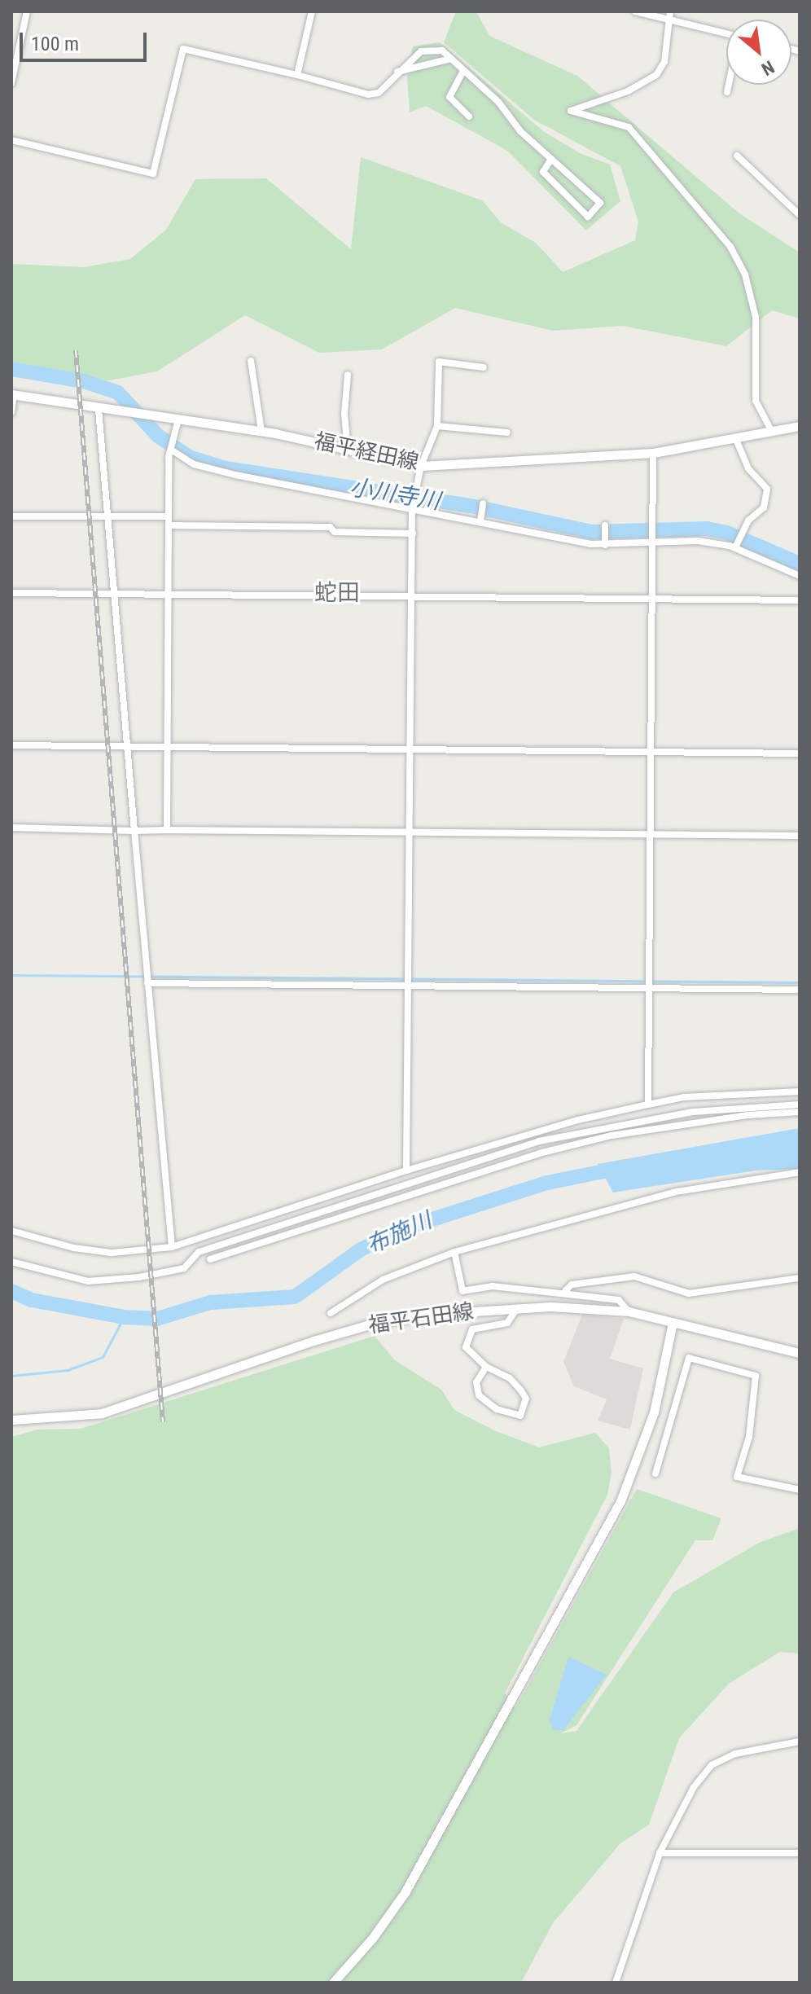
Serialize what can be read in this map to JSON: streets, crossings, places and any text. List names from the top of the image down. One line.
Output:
{"streets":{"main road":["福平経田線","福平石田線"]},"districts":["蛇田"],"water":["小川寺川","布施川"],"scale_bar":"100 m","north":"bottom right"}
